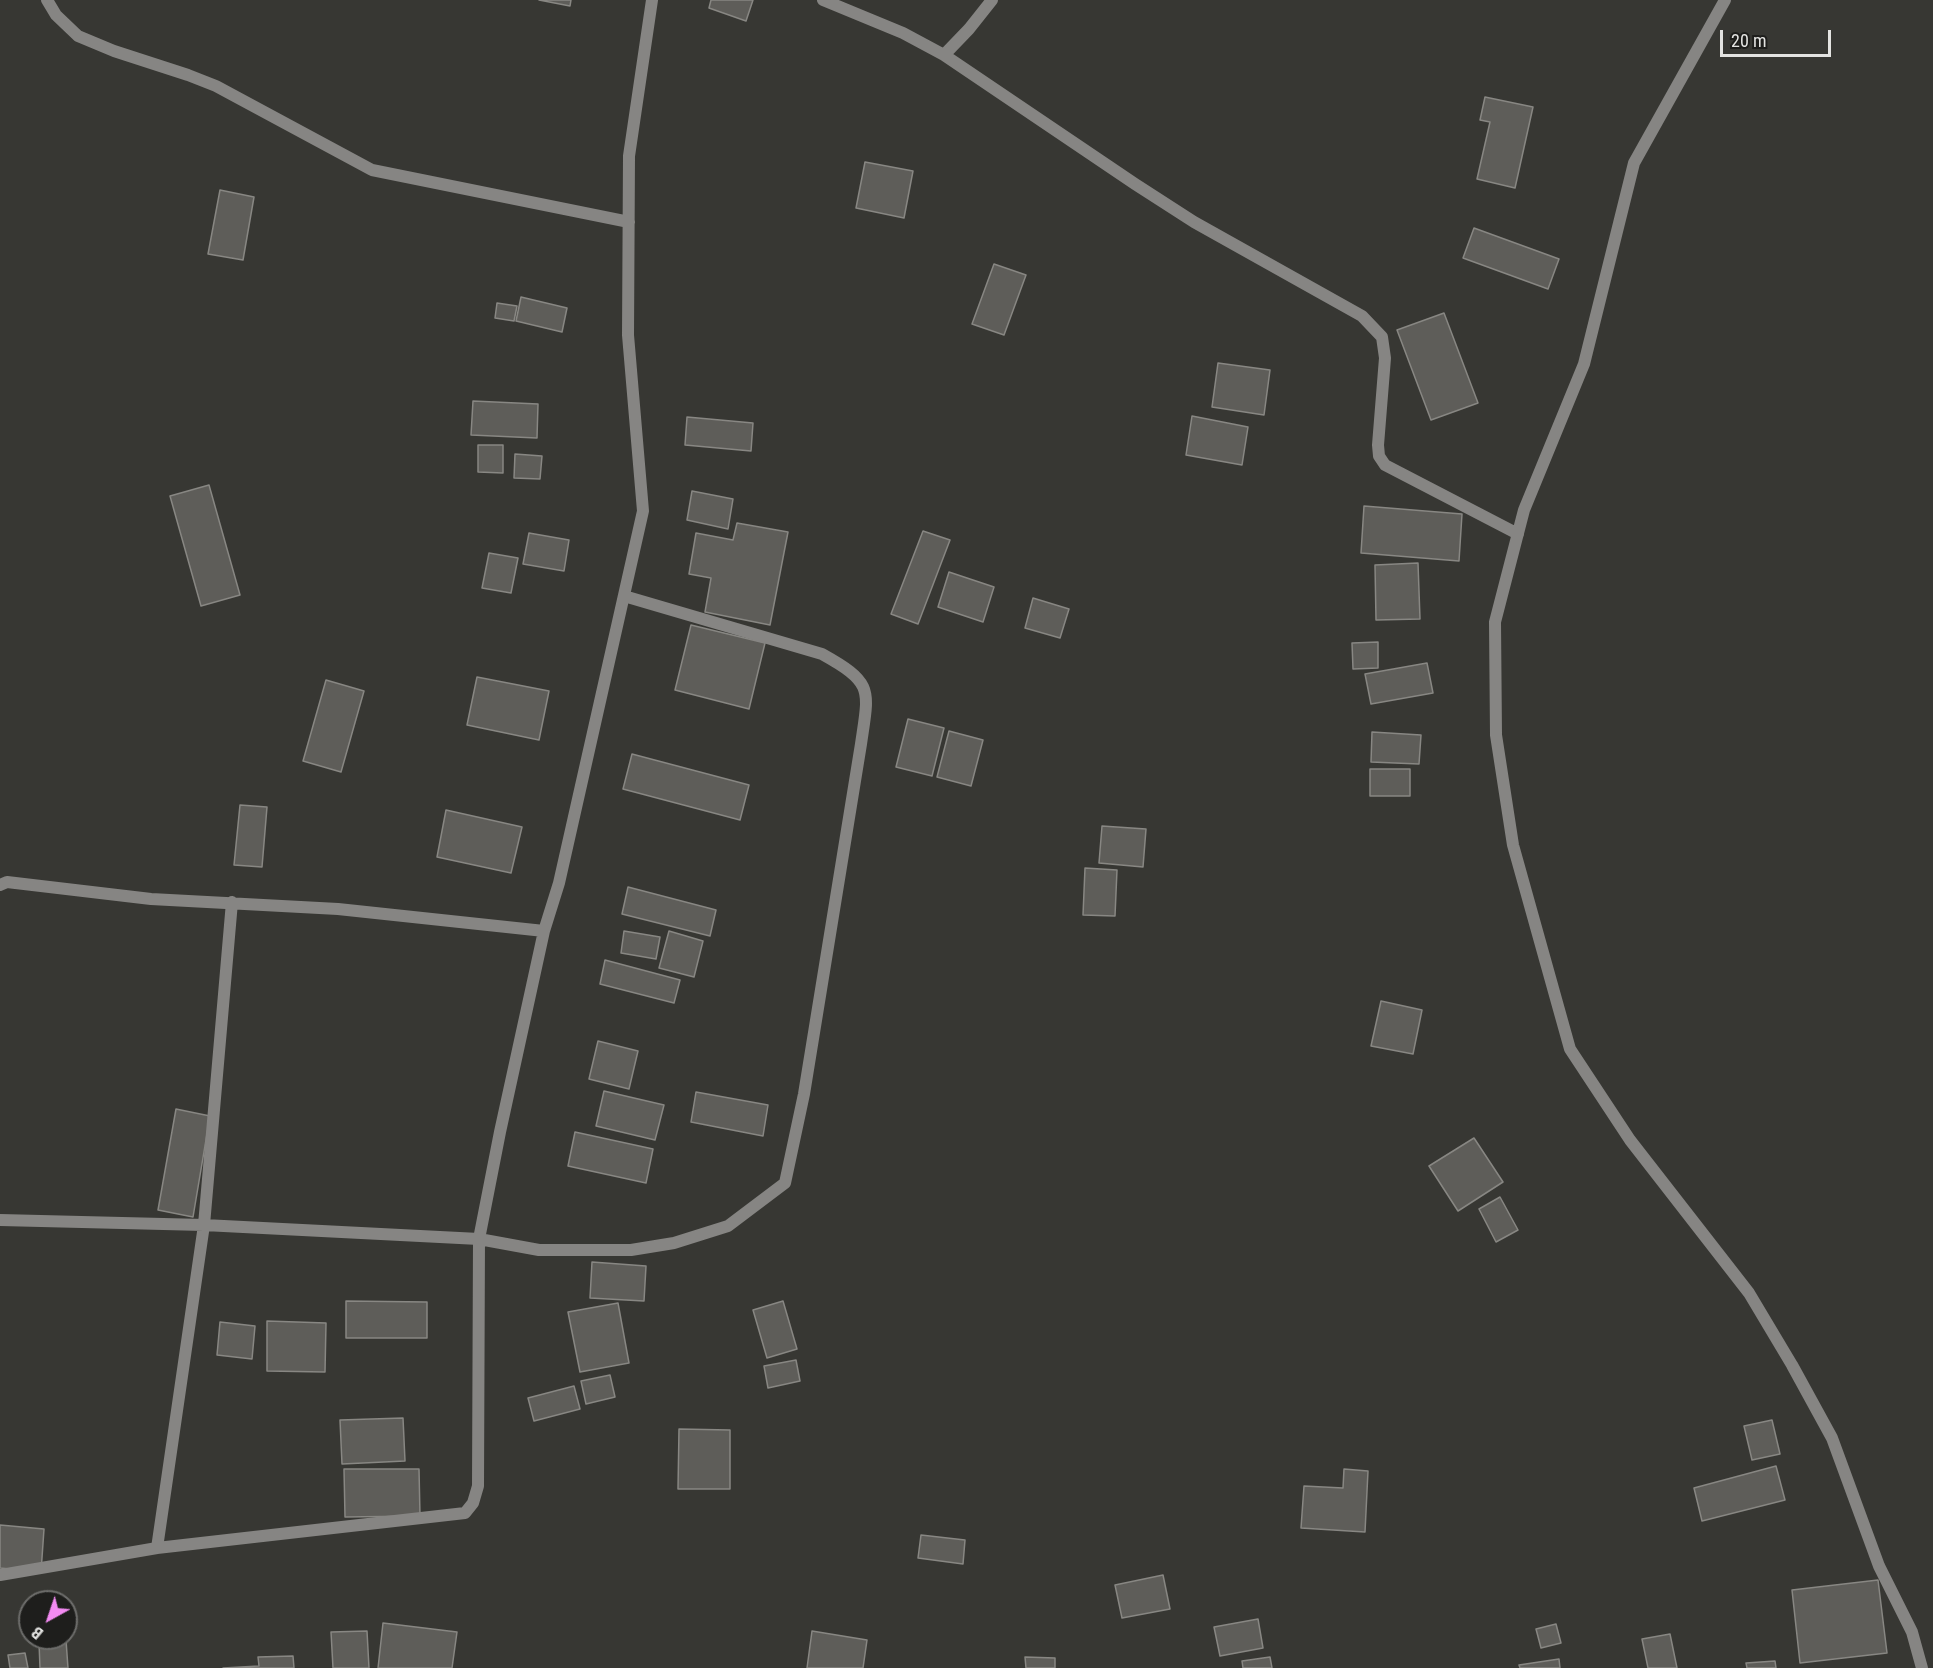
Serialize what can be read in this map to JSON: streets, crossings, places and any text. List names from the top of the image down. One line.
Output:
{"scale_bar":"20 m","north":"bottom left"}
